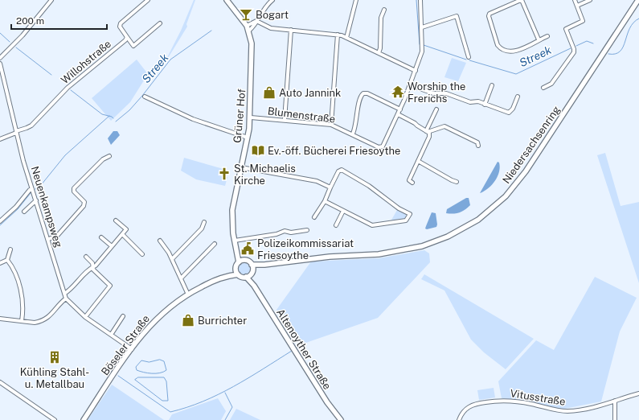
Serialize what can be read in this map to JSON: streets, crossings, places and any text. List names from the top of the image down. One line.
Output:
{"streets":{"main road":["Grüner Hof","Niedersachsenring","Böseler Straße","Altenoyther Straße"],"street":["Willohstraße","Blumenstraße","Neuenkampsweg","Vitusstraße"]},"crossings":[["Willohstraße","Neuenkampsweg"],["Blumenstraße","Grüner Hof"],["Grüner Hof","Niedersachsenring"],["Grüner Hof","Böseler Straße"],["Grüner Hof","Altenoyther Straße"],["Niedersachsenring","Böseler Straße"],["Niedersachsenring","Altenoyther Straße"],["Neuenkampsweg","Böseler Straße"],["Böseler Straße","Altenoyther Straße"]],"water":["Streek"],"places":{"bar":["Bogart"],"temple":["Worship the Frerichs"],"shop":["Auto Jannink","Burrichter"],"library":["Ev.-öff. Bücherei Friesoythe"],"church":["St. Michaelis Kirche"],"public building":["Polizeikommissariat Friesoythe"],"building":["Kühling Stahl- u. Metallbau"]},"scale_bar":"200 m"}
